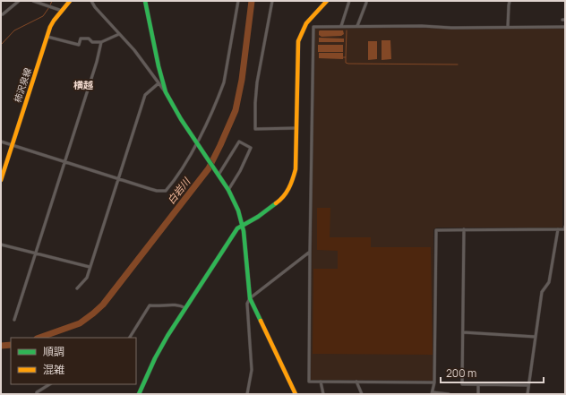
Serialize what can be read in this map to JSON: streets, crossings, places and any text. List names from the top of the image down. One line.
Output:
{"streets":{"street":["柿沢泉線"]},"districts":["横越"],"water":["白岩川"],"legend":["順調","混雑"],"scale_bar":"200 m"}
